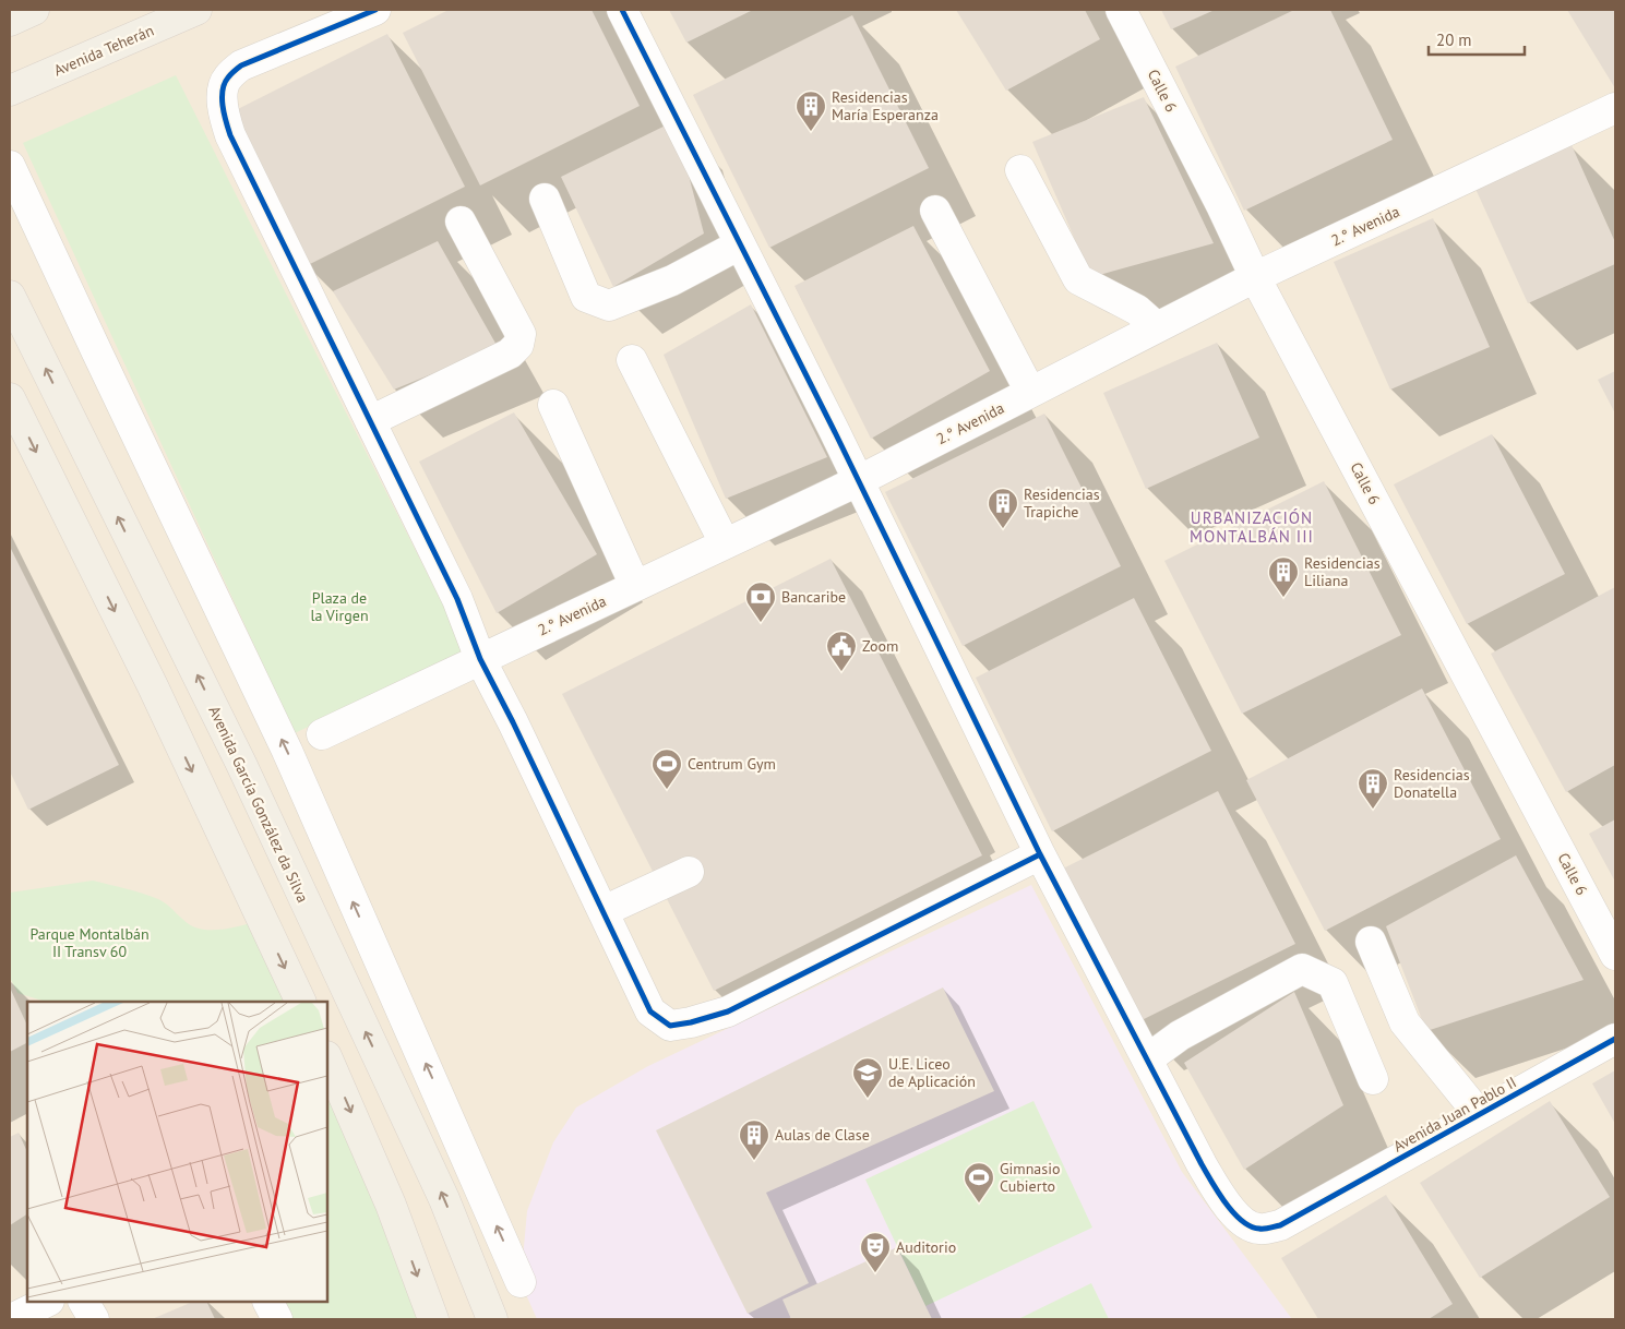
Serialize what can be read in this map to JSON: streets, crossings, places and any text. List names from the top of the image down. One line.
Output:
{"streets":{"main road":["Avenida Teherán","Avenida García González da Silva"],"street":["Calle 6","2.° Avenida","Avenida Juan Pablo II"]},"crossings":[["Calle 6","2.° Avenida"],["2.° Avenida","Avenida Juan Pablo II"]],"districts":["URBANIZACIÓN MONTALBÁN III"],"parks":["Plaza de la Virgen","Parque Montalbán II Transv 60"],"places":{"building":["Residencias María Esperanza","Residencias Trapiche","Residencias Liliana","Residencias Donatella","Aulas de Clase"],"bank":["Bancaribe"],"public building":["Zoom"],"sports":["Centrum Gym","Gimnasio Cubierto"],"school or university":["U.E. Liceo de Aplicación"],"theatre":["Auditorio"]},"scale_bar":"20 m"}
